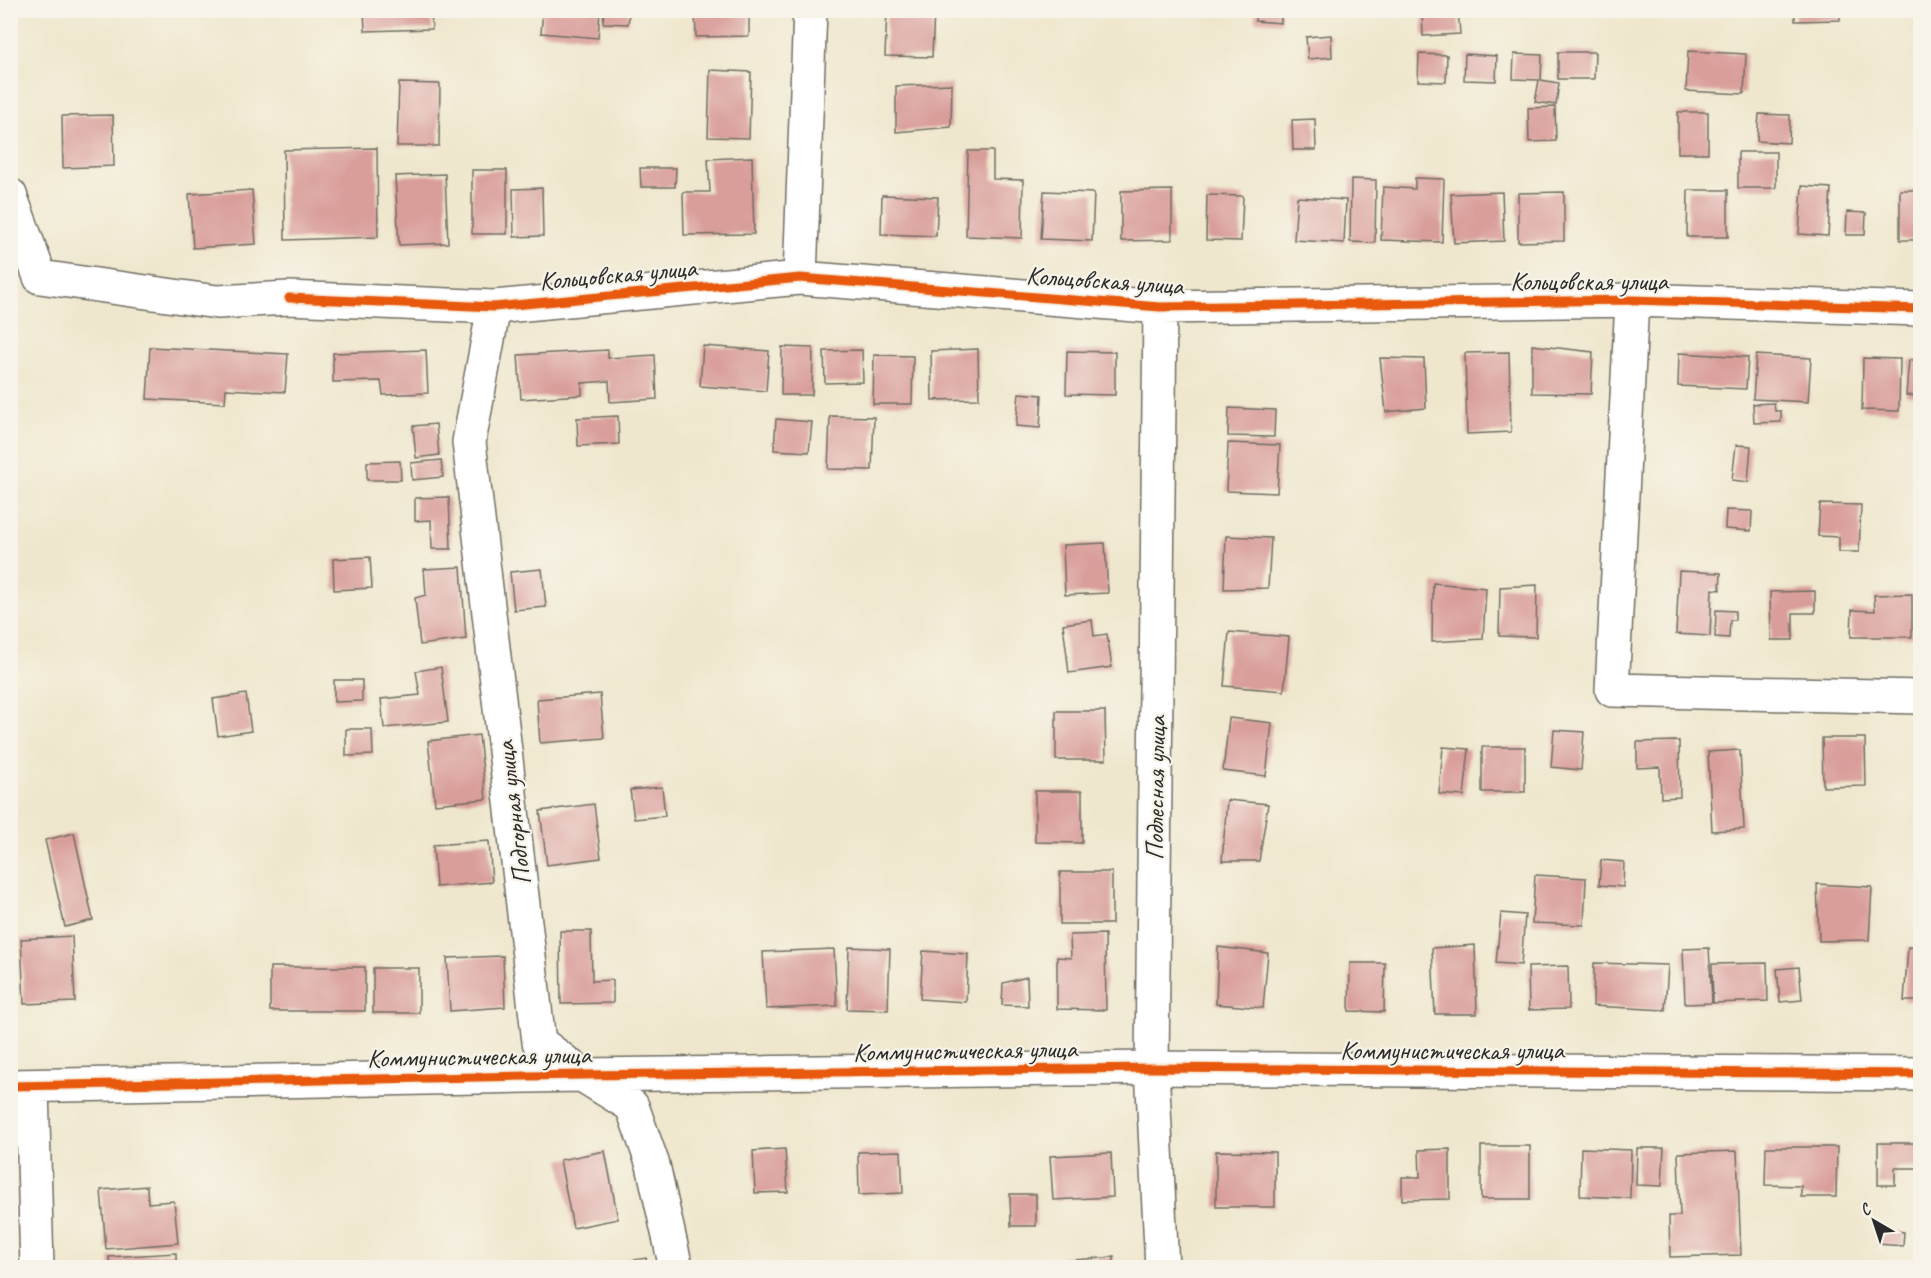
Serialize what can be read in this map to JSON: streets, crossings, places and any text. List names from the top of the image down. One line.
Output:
{"streets":{"street":["Кольцовская улица","Подлесная улица","Подгорная улица","Коммунистическая улица"]},"crossings":[["Кольцовская улица","Подлесная улица"],["Кольцовская улица","Подгорная улица"],["Подлесная улица","Коммунистическая улица"],["Подгорная улица","Коммунистическая улица"]],"north":"top left"}
